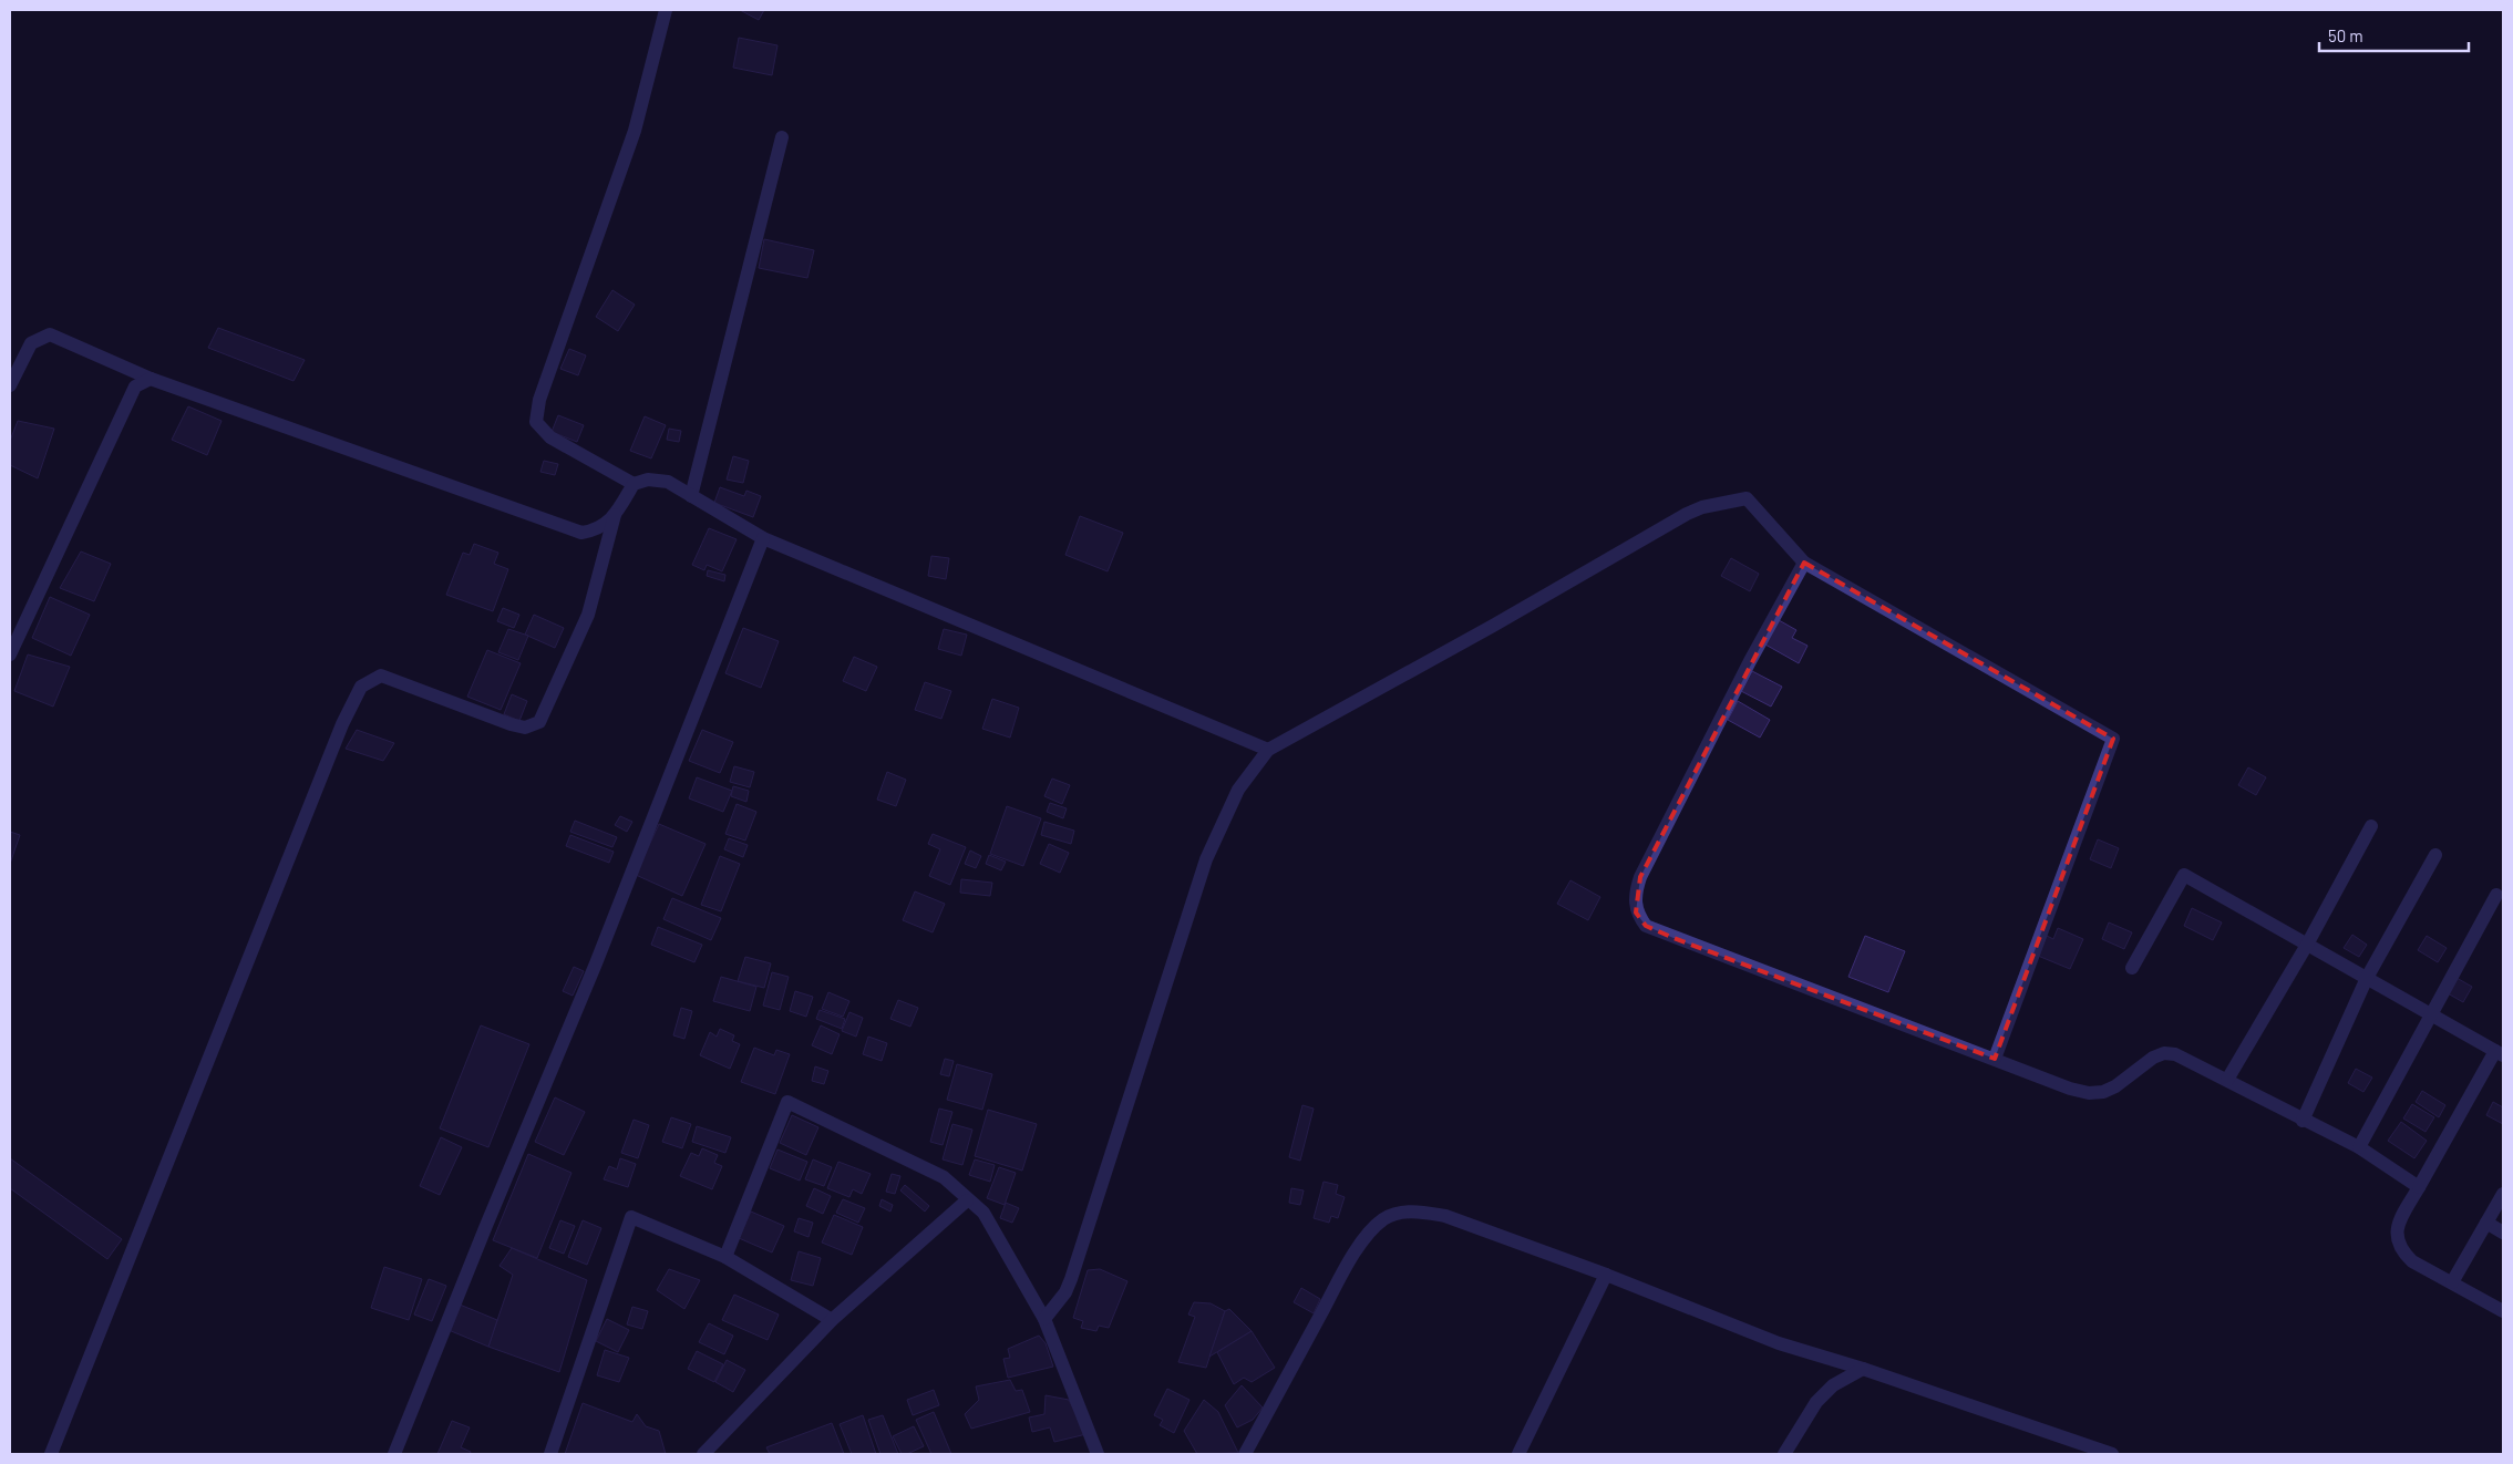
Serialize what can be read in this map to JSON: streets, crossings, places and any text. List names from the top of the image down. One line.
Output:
{"scale_bar":"50 m"}
